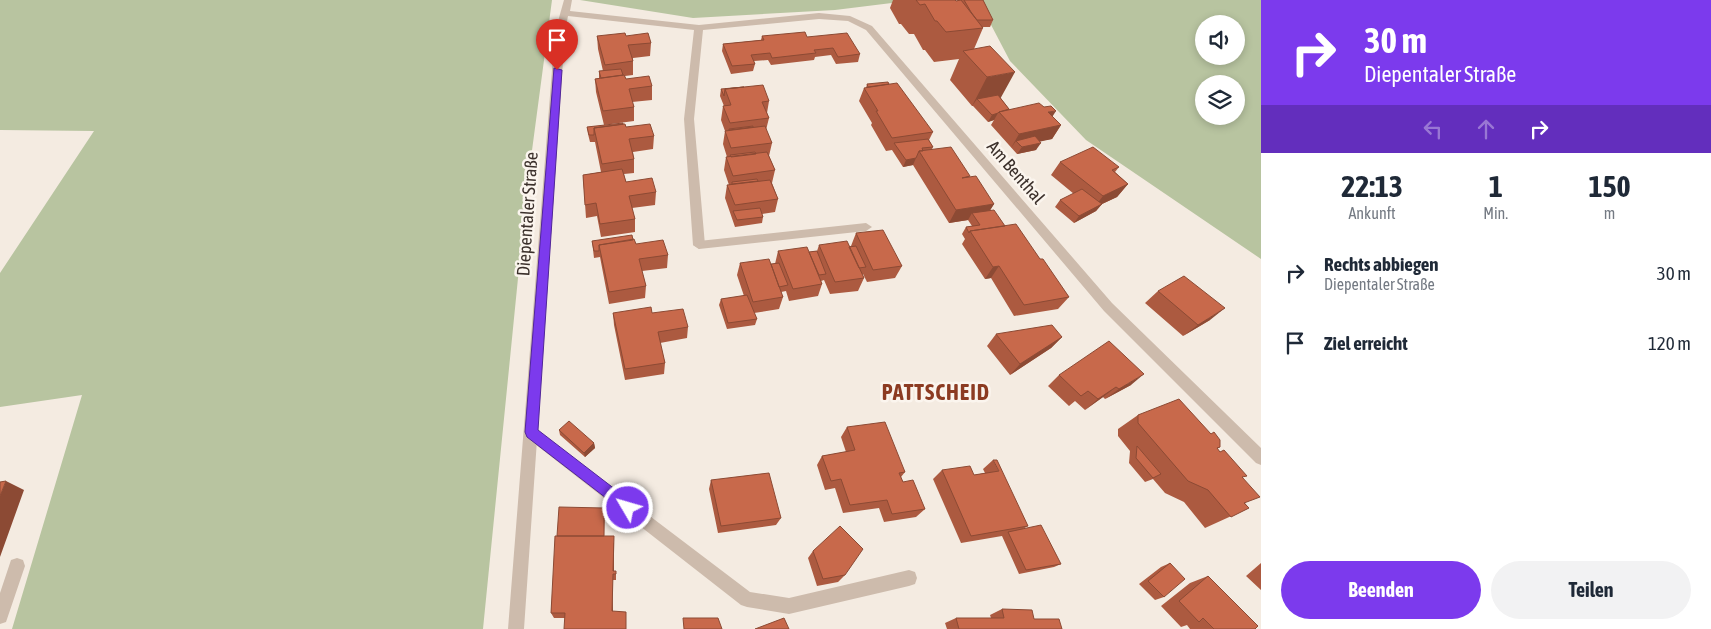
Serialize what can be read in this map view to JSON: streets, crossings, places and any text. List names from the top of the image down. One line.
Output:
{"streets":{"street":["Am Benthal","Diepentaler Straße"]},"crossings":[["Am Benthal","Diepentaler Straße"]],"districts":["PATTSCHEID"],"page":{"turn":["30 m","Diepentaler Straße"],"eta":["22:13","Ankunft","1","Min.","150","m"],"list":[{"name":"Rechts abbiegen","note":"Diepentaler Straße","value":"30 m"},{"name":"Ziel erreicht","value":"120 m"}],"buttons":["Beenden","Teilen"]}}
